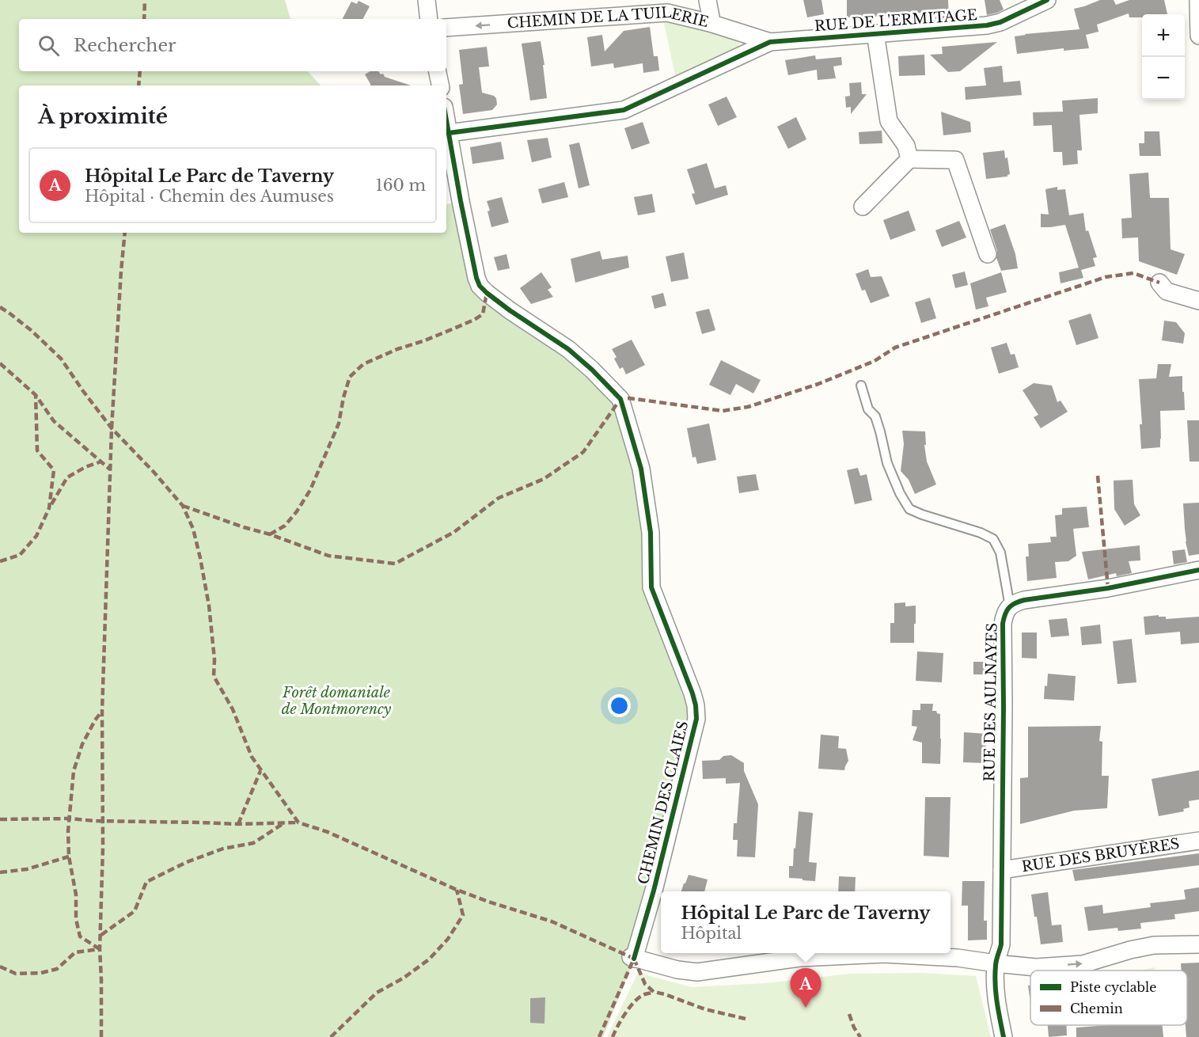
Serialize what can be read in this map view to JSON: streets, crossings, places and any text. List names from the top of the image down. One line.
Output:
{"streets":{"street":["RUE DE L'ERMITAGE","CHEMIN DE LA TUILERIE","RUE DES AULNAYES","CHEMIN DES CLAIES","RUE DES BRUYÈRES"]},"crossings":[["RUE DE L'ERMITAGE","CHEMIN DE LA TUILERIE"],["RUE DES AULNAYES","CHEMIN DES CLAIES"],["RUE DES AULNAYES","RUE DES BRUYÈRES"]],"parks":["Forêt domaniale de Montmorency"],"legend":["Piste cyclable","Chemin"],"page":{"map_buttons":["+","−"],"search":"Rechercher","heading":"À proximité","list":[{"mark":"A","name":"Hôpital Le Parc de Taverny","note":"Hôpital · Chemin des Aumuses","value":"160 m"}],"popup":["Hôpital Le Parc de Taverny","Hôpital"],"pins":"A"}}
